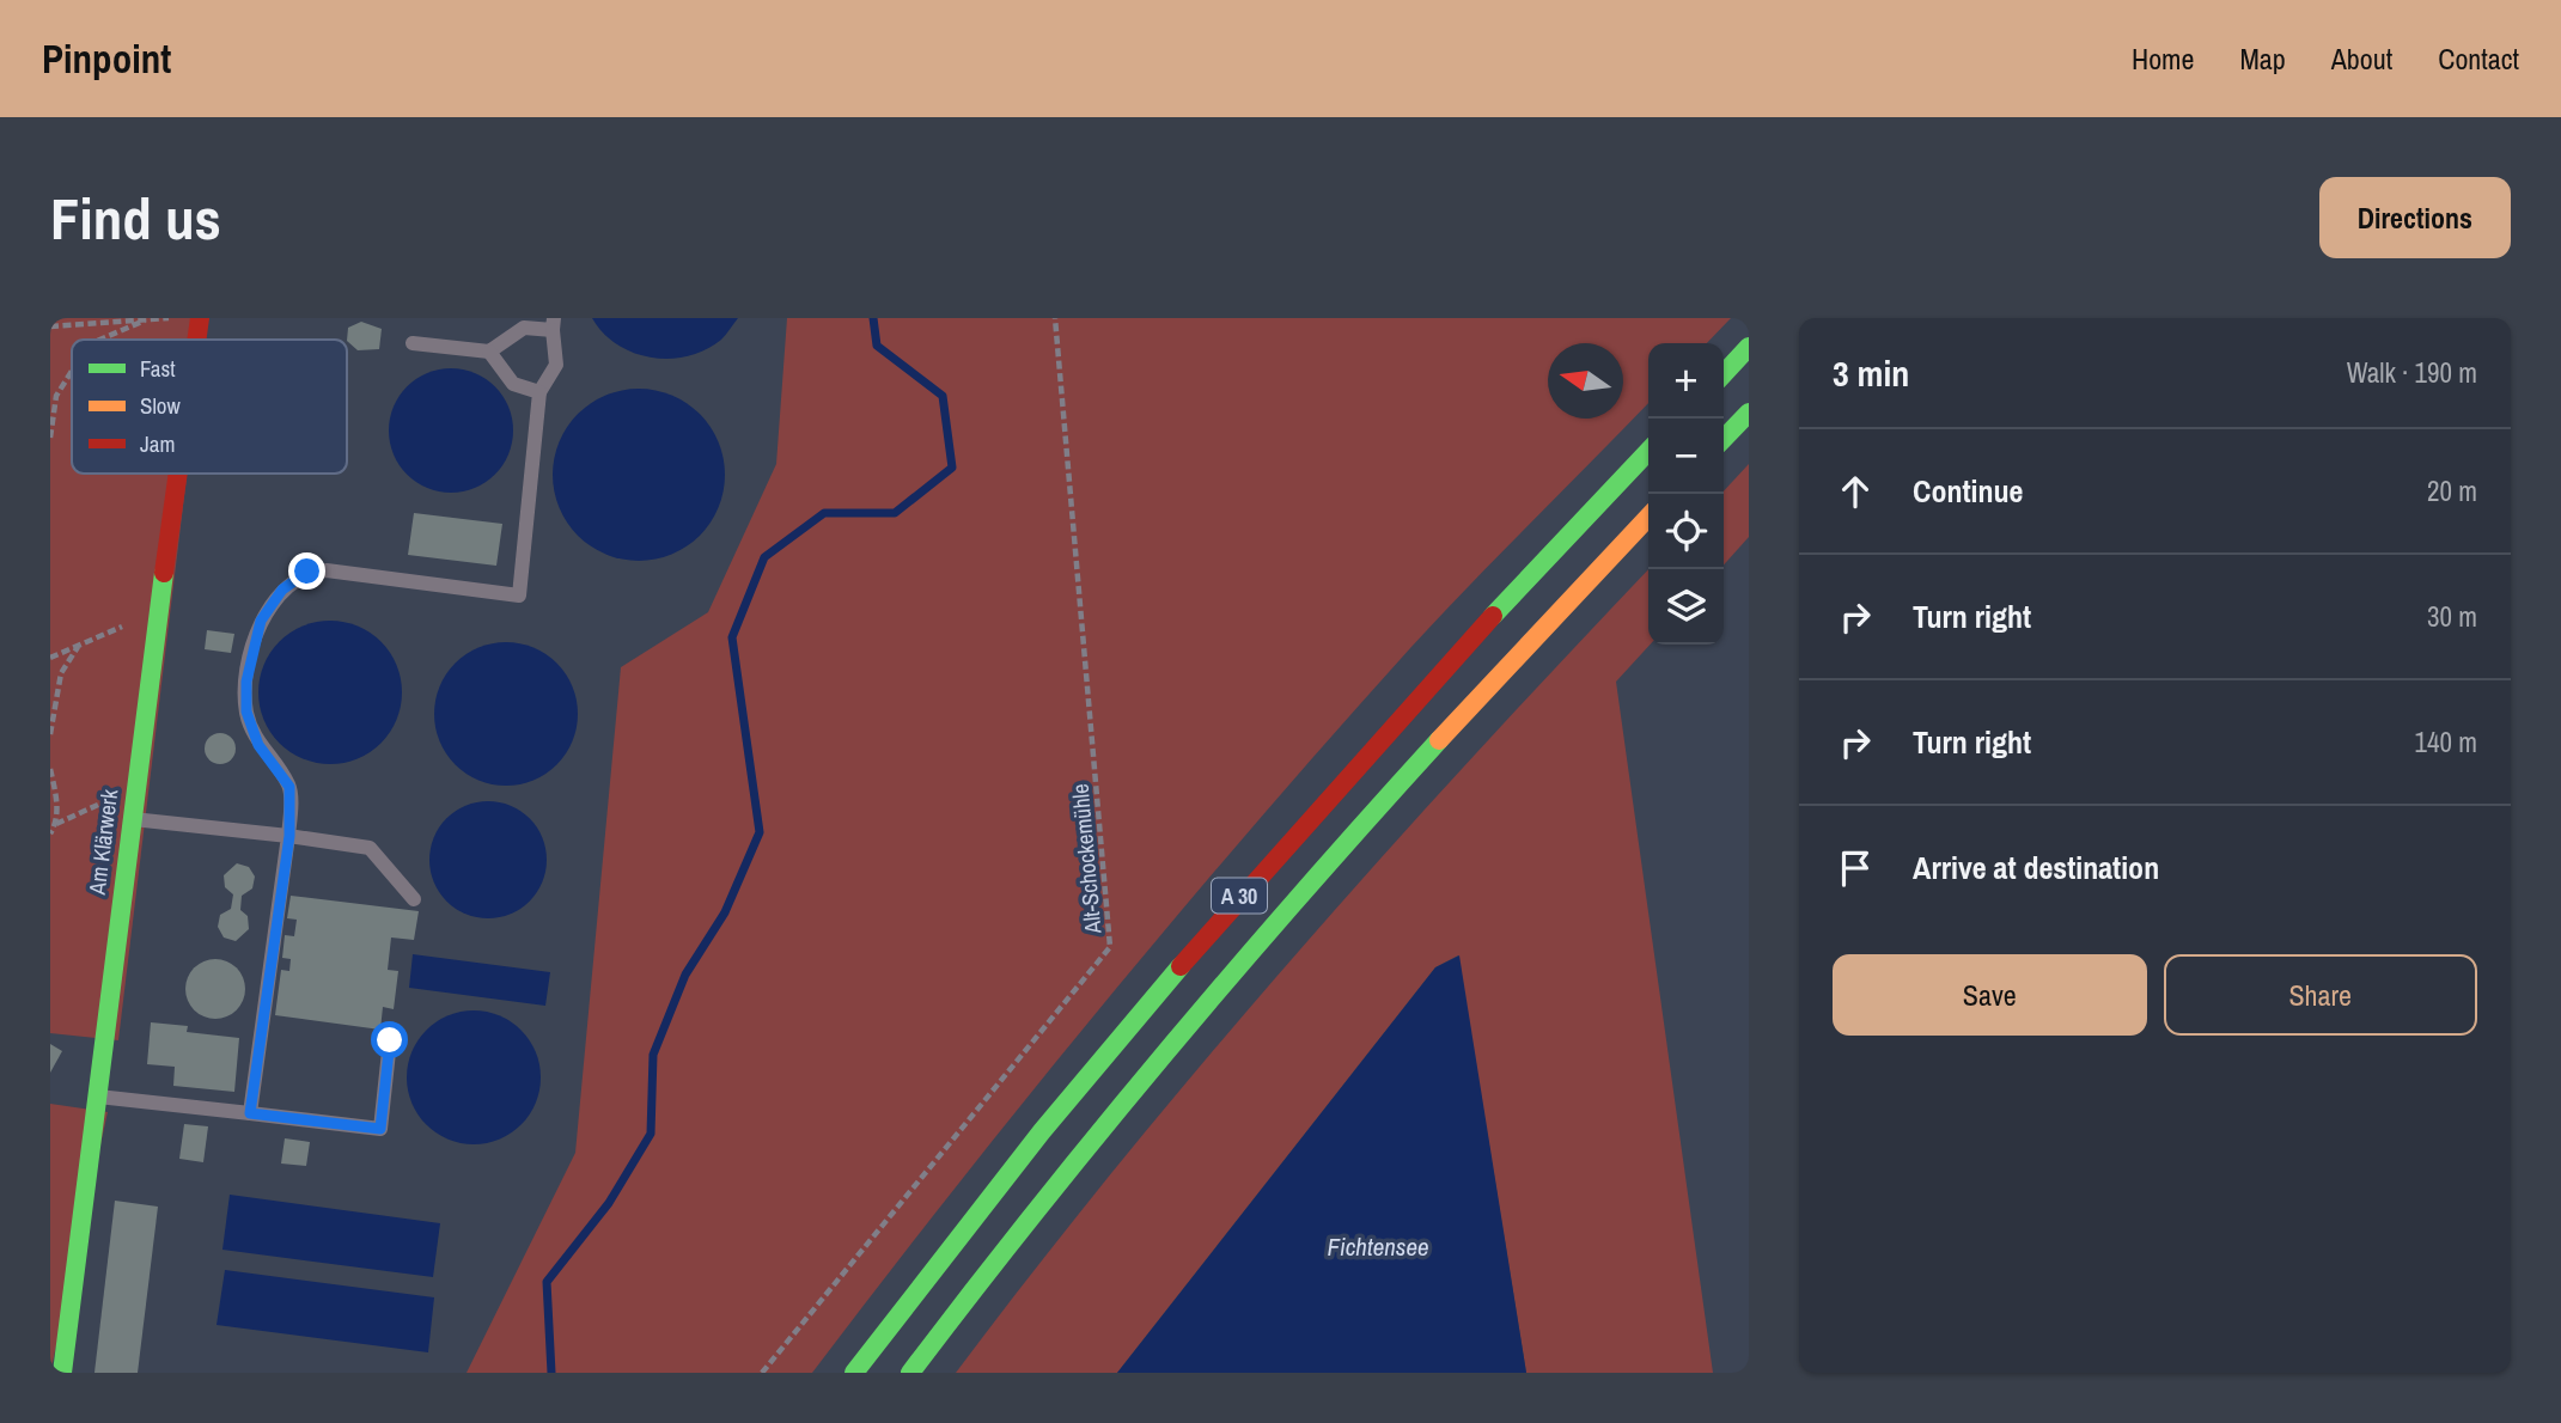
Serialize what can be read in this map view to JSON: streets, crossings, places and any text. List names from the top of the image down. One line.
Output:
{"streets":{"main road":["Am Klärwerk","A 30"],"path":["Alt-Schockemühle"]},"water":["Fichtensee"],"legend":["Fast","Slow","Jam"],"north":"left","page":{"header":"Pinpoint","nav":["Home","Map","About","Contact"],"buttons":["Directions",["Save","Share"]],"title":"Find us","heading":["3 min","Walk · 190 m"],"map_buttons":["+","−"],"list":[["Continue","20 m"],["Turn right","30 m"],["Turn right","140 m"],"Arrive at destination"]}}
